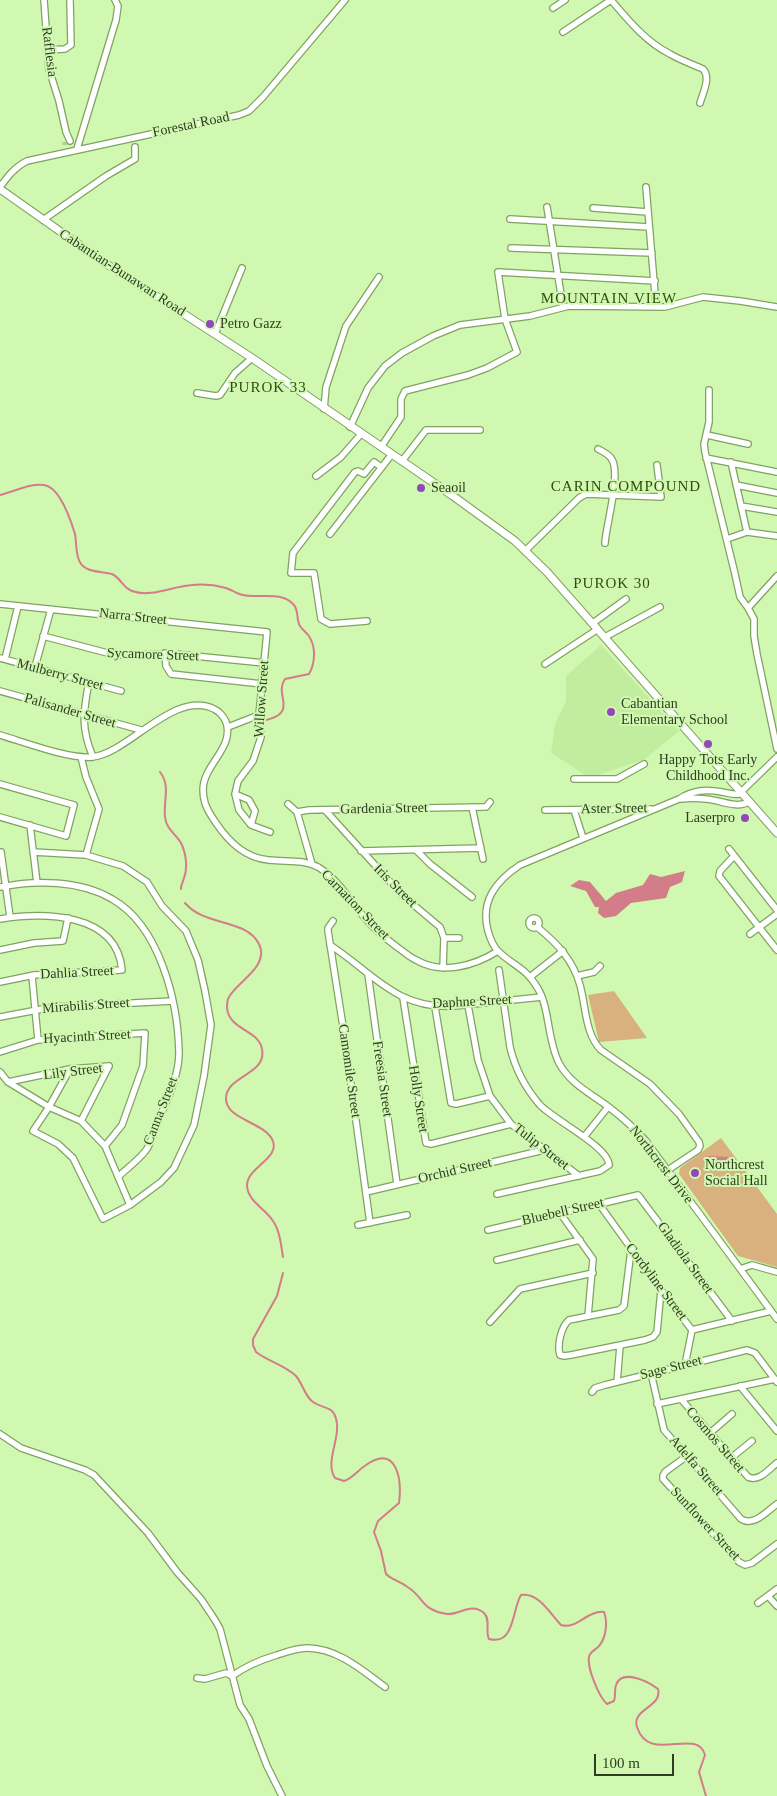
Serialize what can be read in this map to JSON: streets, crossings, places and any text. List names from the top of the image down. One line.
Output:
{"streets":{"main road":["Cabantian-Bunawan Road"],"street":["Rafflesia","Forestal Road","Narra Street","Sycamore Street","Mulberry Street","Willow Street","Palisander Street","Gardenia Street","Aster Street","Iris Street","Carnation Street","Dahlia Street","Daphne Street","Mirabilis Street","Hyacinth Street","Camomile Street","Lily Street","Freesia Street","Holly Street","Canna Street","Tulip Street","Northcrest Drive","Orchid Street","Bluebell Street","Gladiola Street","Cordyline Street","Sage Street","Cosmos Street","Adelfa Street","Sunflower Street"]},"crossings":[["Rafflesia","Forestal Road"],["Forestal Road","Cabantian-Bunawan Road"],["Narra Street","Willow Street"],["Sycamore Street","Willow Street"],["Gardenia Street","Iris Street"],["Carnation Street","Northcrest Drive"],["Dahlia Street","Mirabilis Street"],["Dahlia Street","Hyacinth Street"],["Daphne Street","Camomile Street"],["Daphne Street","Freesia Street"],["Daphne Street","Holly Street"],["Daphne Street","Tulip Street"],["Daphne Street","Northcrest Drive"],["Mirabilis Street","Canna Street"],["Camomile Street","Orchid Street"],["Freesia Street","Orchid Street"],["Holly Street","Tulip Street"],["Tulip Street","Orchid Street"],["Bluebell Street","Gladiola Street"],["Bluebell Street","Cordyline Street"],["Cordyline Street","Sage Street"],["Sage Street","Adelfa Street"],["Adelfa Street","Sunflower Street"]],"districts":["MOUNTAIN VIEW","PUROK 33","CARIN COMPOUND","PUROK 30"],"places":["Petro Gazz","Seaoil","Cabantian Elementary School","Happy Tots Early Childhood Inc.","Laserpro","Northcrest Social Hall"],"scale_bar":"100 m"}
